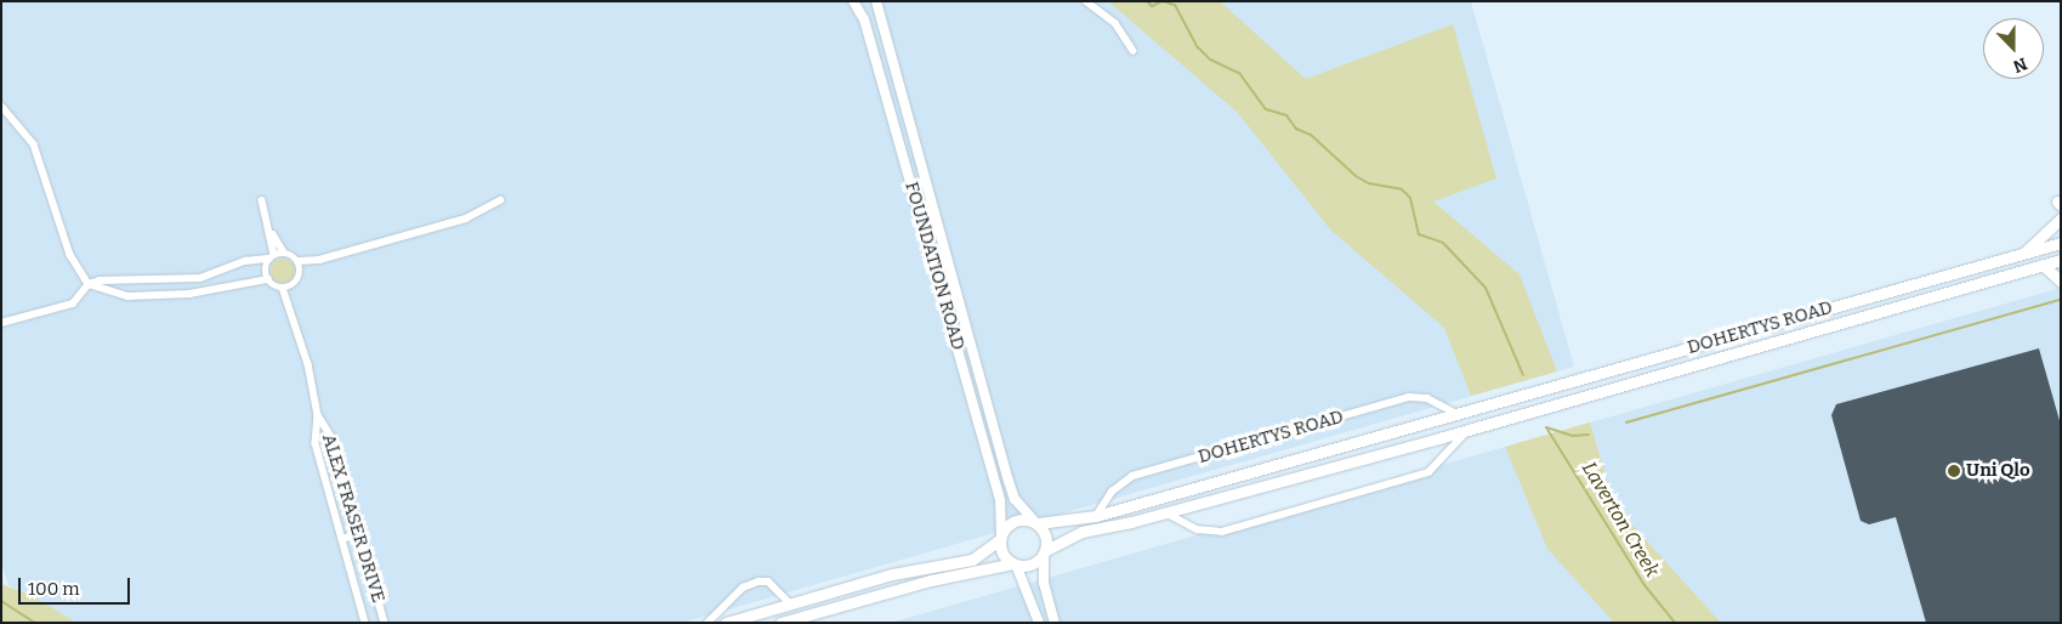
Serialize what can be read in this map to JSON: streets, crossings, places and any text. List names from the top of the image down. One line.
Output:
{"streets":{"main road":["DOHERTYS ROAD"],"street":["FOUNDATION ROAD","ALEX FRASER DRIVE"]},"crossings":[["FOUNDATION ROAD","DOHERTYS ROAD"]],"water":["Laverton Creek"],"places":["Uni Qlo"],"scale_bar":"100 m","north":"bottom"}
